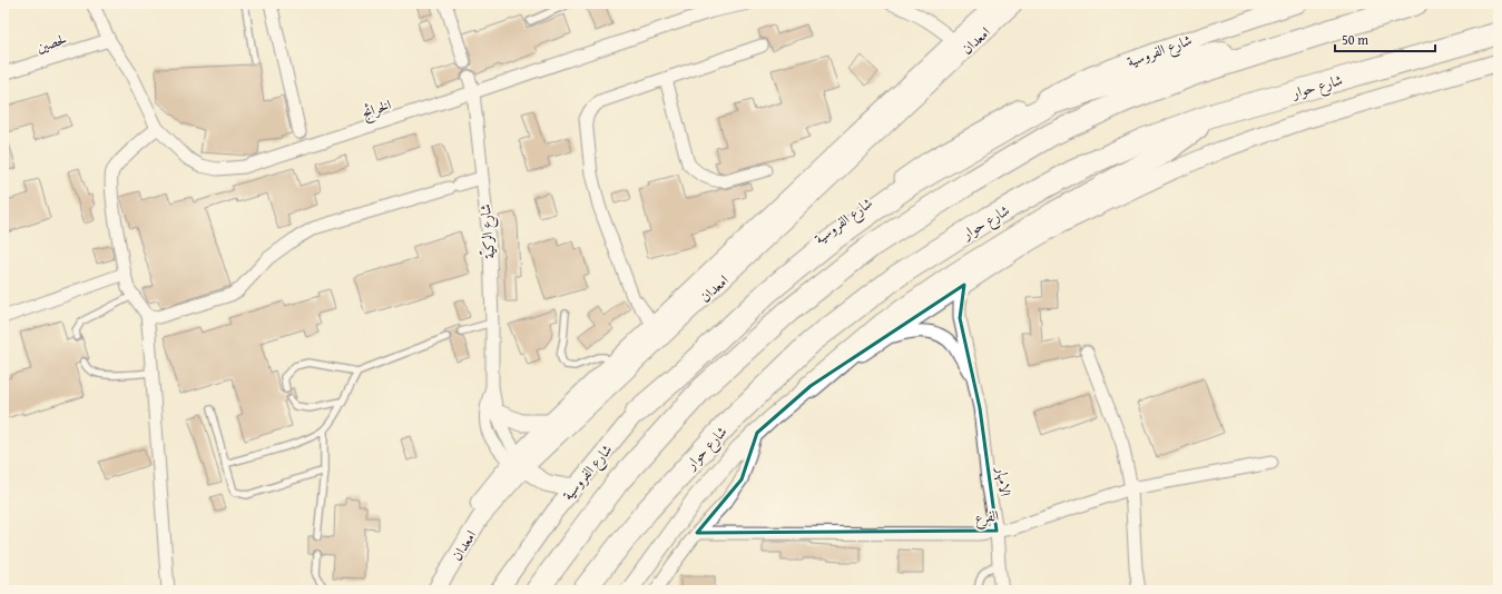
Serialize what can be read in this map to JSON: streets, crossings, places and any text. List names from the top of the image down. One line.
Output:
{"streets":{"highway":["شارع حوار"],"main road":["امعدان","شارع الفروسية","شارع الركيّة"],"street":["لحصين","الخرائج","الامهار","الفرع"]},"crossings":[["امعدان","شارع الركيّة"],["لحصين","الخرائج"],["شارع الفروسية","شارع الركيّة"],["الخرائج","شارع الركيّة"],["الامهار","الفرع"]],"scale_bar":"50 m"}
